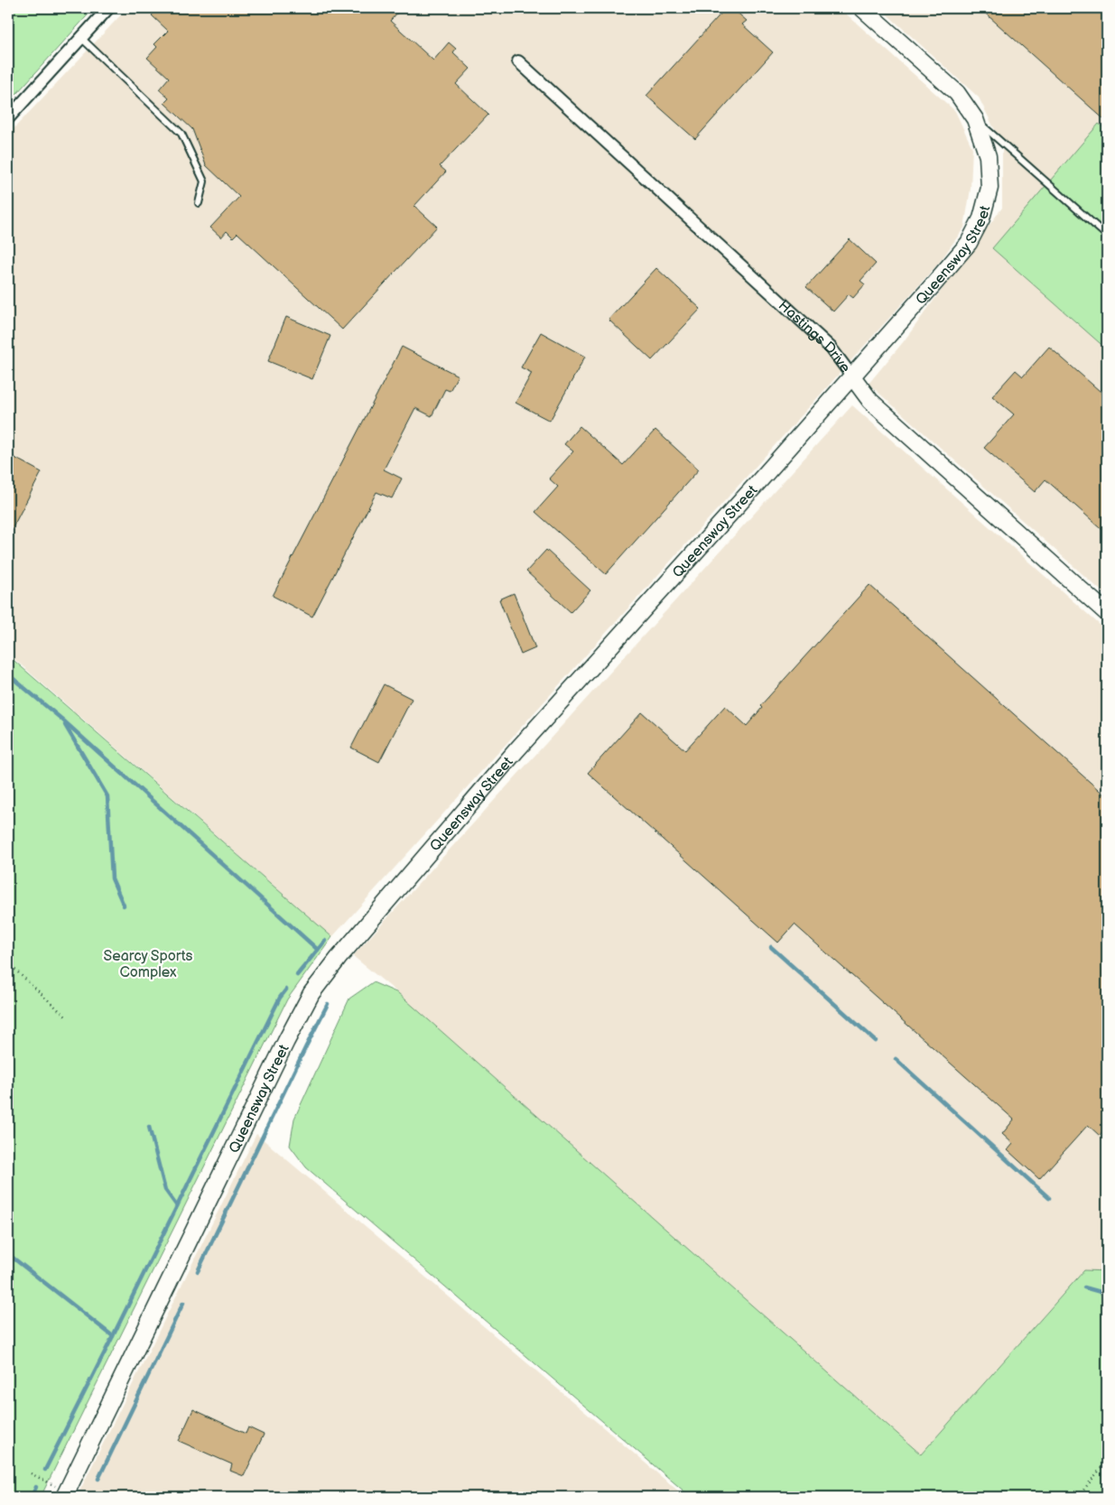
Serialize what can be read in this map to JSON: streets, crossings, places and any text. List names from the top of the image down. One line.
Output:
{"streets":{"street":["Queensway Street","Hastings Drive"]},"crossings":[["Queensway Street","Hastings Drive"]],"parks":["Searcy Sports Complex"]}
